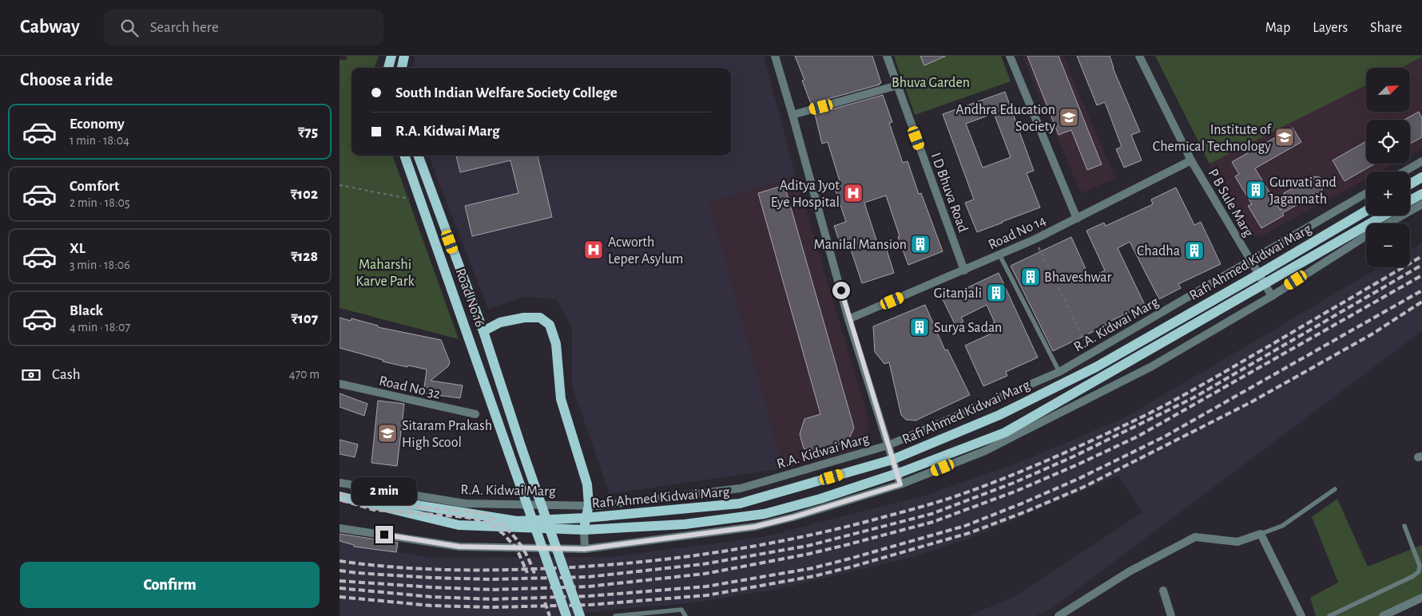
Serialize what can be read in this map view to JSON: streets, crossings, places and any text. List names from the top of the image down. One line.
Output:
{"streets":{"main road":["Rafi Ahmed Kidwai Marg","Road No 16"],"street":["I D Bhuva Road","P B Sule Marg","Road No 14","R.A. Kidwai Marg","Road No 32"]},"crossings":[["I D Bhuva Road","Road No 14"],["P B Sule Marg","Road No 14"],["P B Sule Marg","Rafi Ahmed Kidwai Marg"],["P B Sule Marg","R.A. Kidwai Marg"]],"parks":["Bhuva Garden","Maharshi Karve Park"],"places":{"school or university":["Andhra Education Society","Institute of Chemical Technology","Sitaram Prakash High Scool"],"building":["Gunvati and Jagannath","Manilal Mansion","Chadha","Bhaveshwar","Gitanjali","Surya Sadan"],"hospital":["Aditya Jyot Eye Hospital","Acworth Leper Asylum"]},"north":"top right","page":{"header":"Cabway","search":"Search here","nav":["Map","Layers","Share"],"heading":"Choose a ride","map_buttons":["+","−"],"banner":["South Indian Welfare Society College","R.A. Kidwai Marg"],"list":[{"name":"Economy","note":"1 min · 18:04","value":"₹75"},{"name":"Comfort","note":"2 min · 18:05","value":"₹102"},{"name":"XL","note":"3 min · 18:06","value":"₹128"},{"name":"Black","note":"4 min · 18:07","value":"₹107"}],"pay":["Cash","470 m"],"bubble":"2 min","buttons":"Confirm"}}
